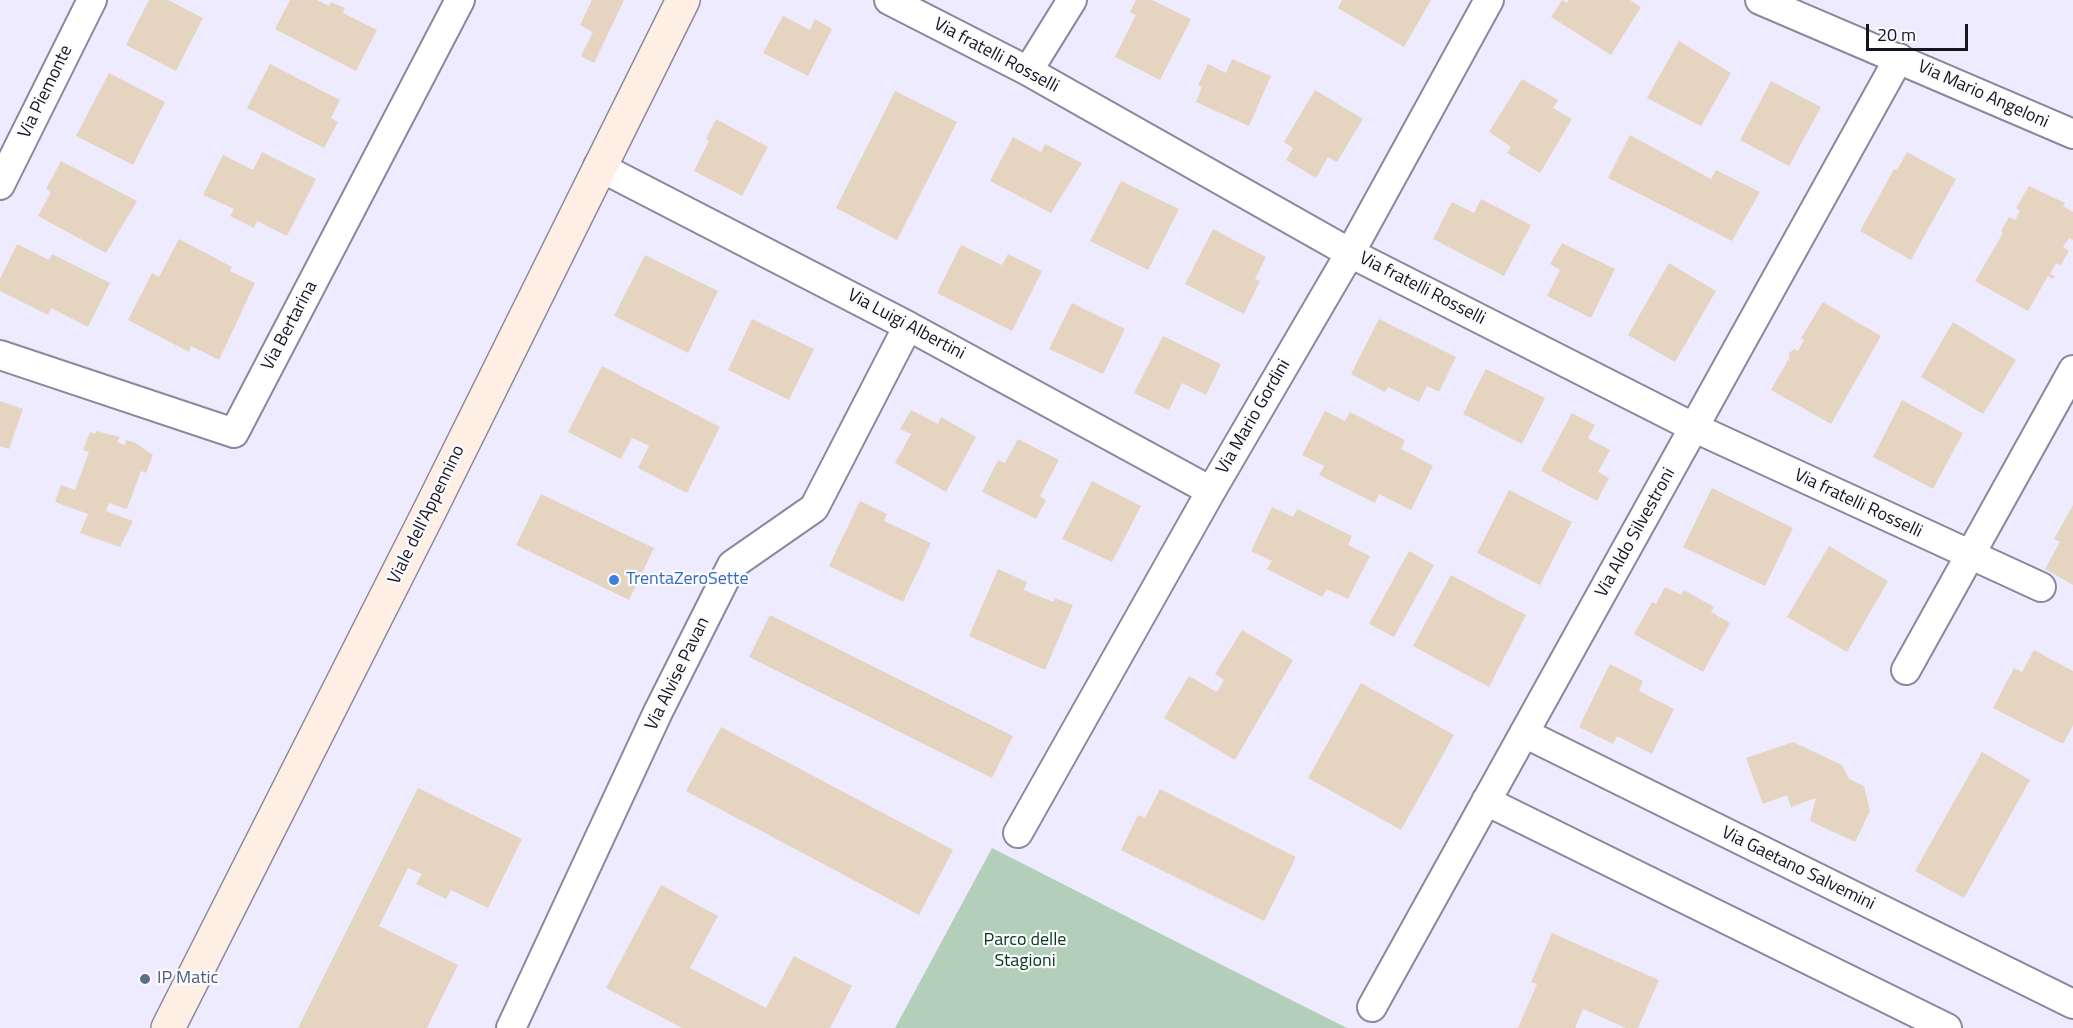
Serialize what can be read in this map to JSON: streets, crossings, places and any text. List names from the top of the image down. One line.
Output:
{"streets":{"main road":["Viale dell'Appennino"],"street":["Via fratelli Rosselli","Via Piemonte","Via Mario Angeloni","Via Luigi Albertini","Via Bertarina","Via Mario Gordini","Via Aldo Silvestroni","Via Alvise Pavan","Via Gaetano Salvemini"]},"crossings":[["Via fratelli Rosselli","Via Mario Gordini"],["Via fratelli Rosselli","Via Aldo Silvestroni"],["Via Mario Angeloni","Via Aldo Silvestroni"],["Via Luigi Albertini","Via Mario Gordini"],["Via Luigi Albertini","Viale dell'Appennino"],["Via Luigi Albertini","Via Alvise Pavan"],["Via Aldo Silvestroni","Via Gaetano Salvemini"]],"parks":["Parco delle Stagioni"],"places":["TrentaZeroSette","IP Matic"],"scale_bar":"20 m"}
